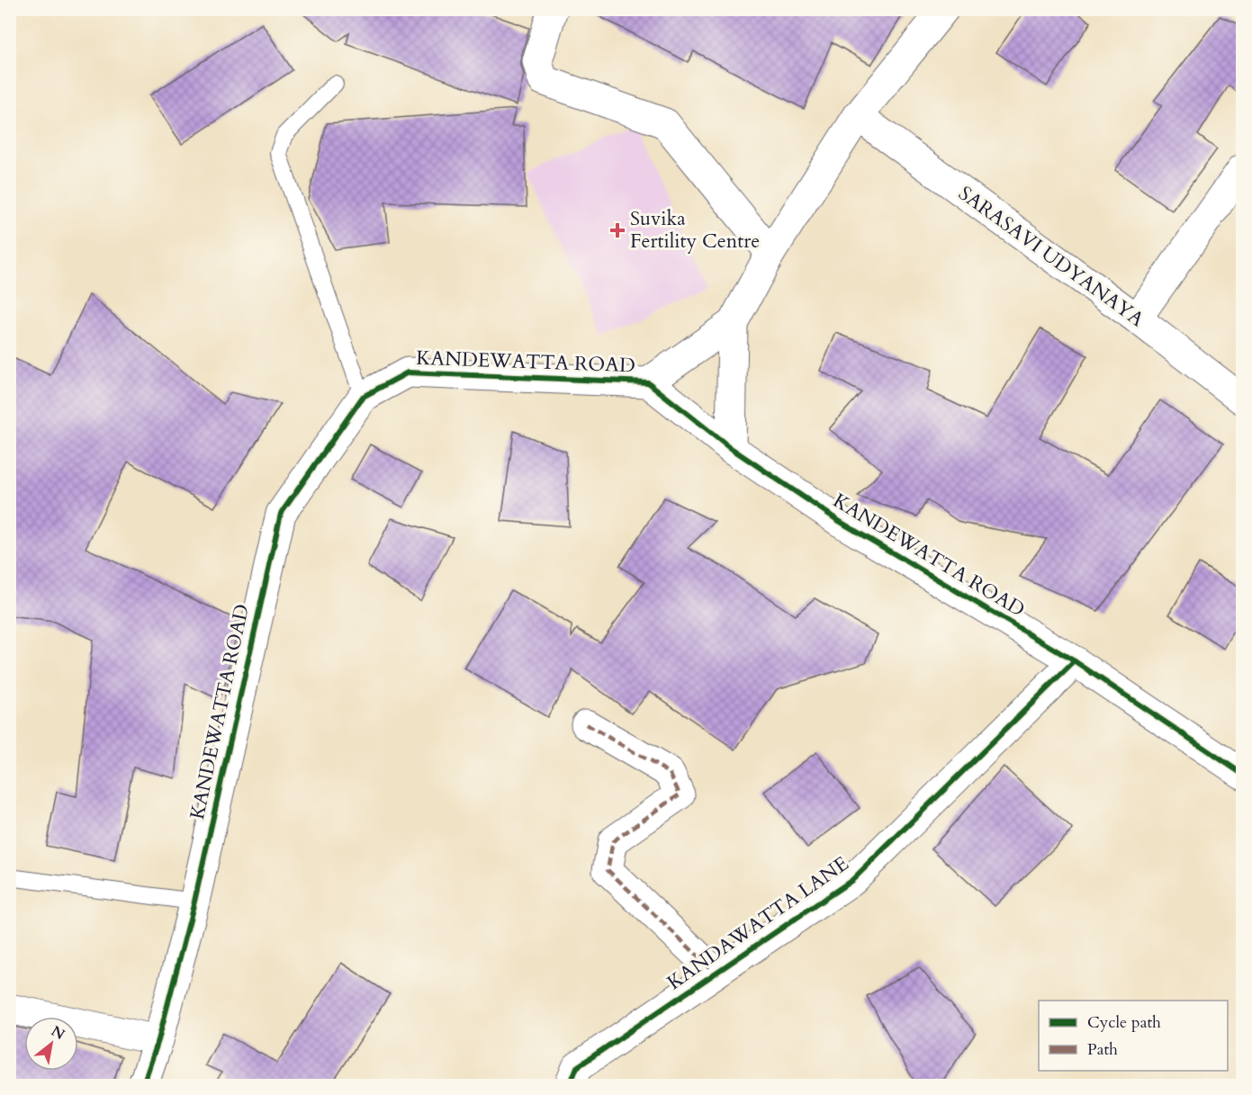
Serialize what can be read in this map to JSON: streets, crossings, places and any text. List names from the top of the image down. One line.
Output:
{"streets":{"street":["SARASAVI UDYANAYA","KANDEWATTA ROAD","KANDAWATTA LANE"]},"crossings":[["KANDEWATTA ROAD","KANDAWATTA LANE"]],"places":{"health":["Suvika Fertility Centre"]},"legend":["Cycle path","Path"],"north":"top right"}
